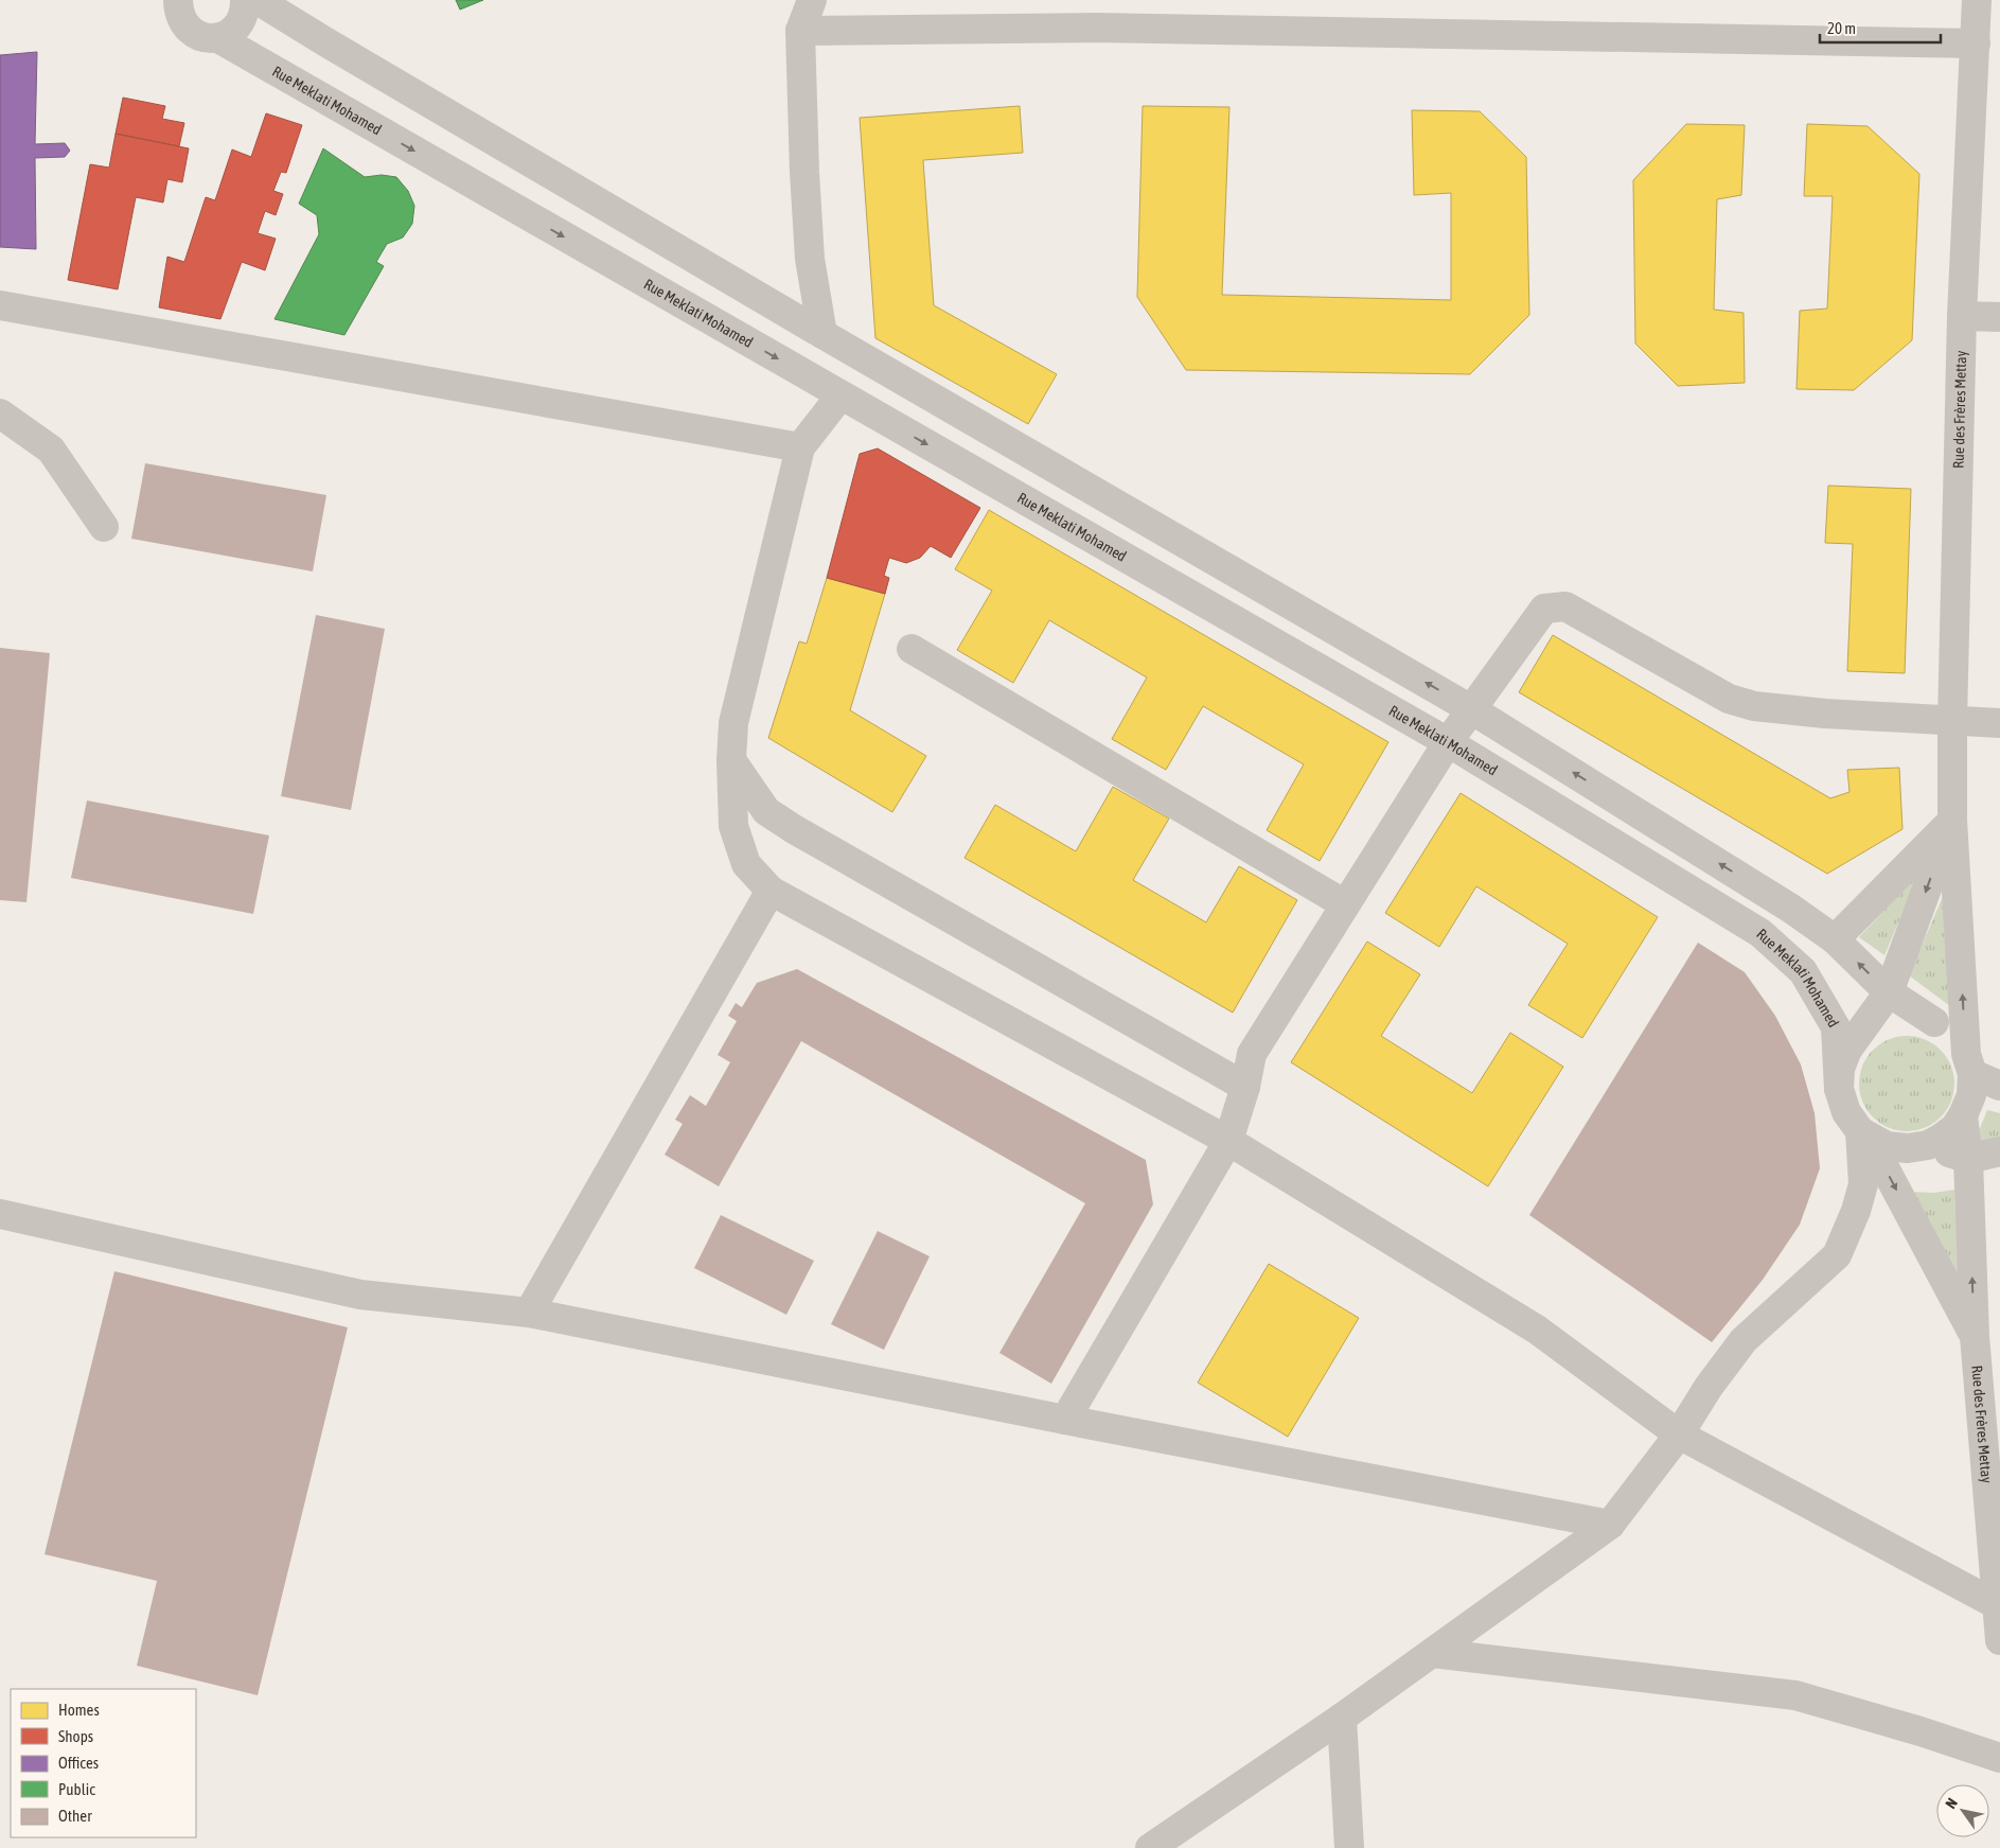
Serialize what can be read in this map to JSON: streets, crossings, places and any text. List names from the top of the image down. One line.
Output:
{"streets":{"street":["Rue Meklati Mohamed","Rue des Frères Mettay"]},"crossings":[["Rue Meklati Mohamed","Rue des Frères Mettay"]],"legend":["Homes","Shops","Offices","Public","Other"],"scale_bar":"20 m","north":"top left"}
